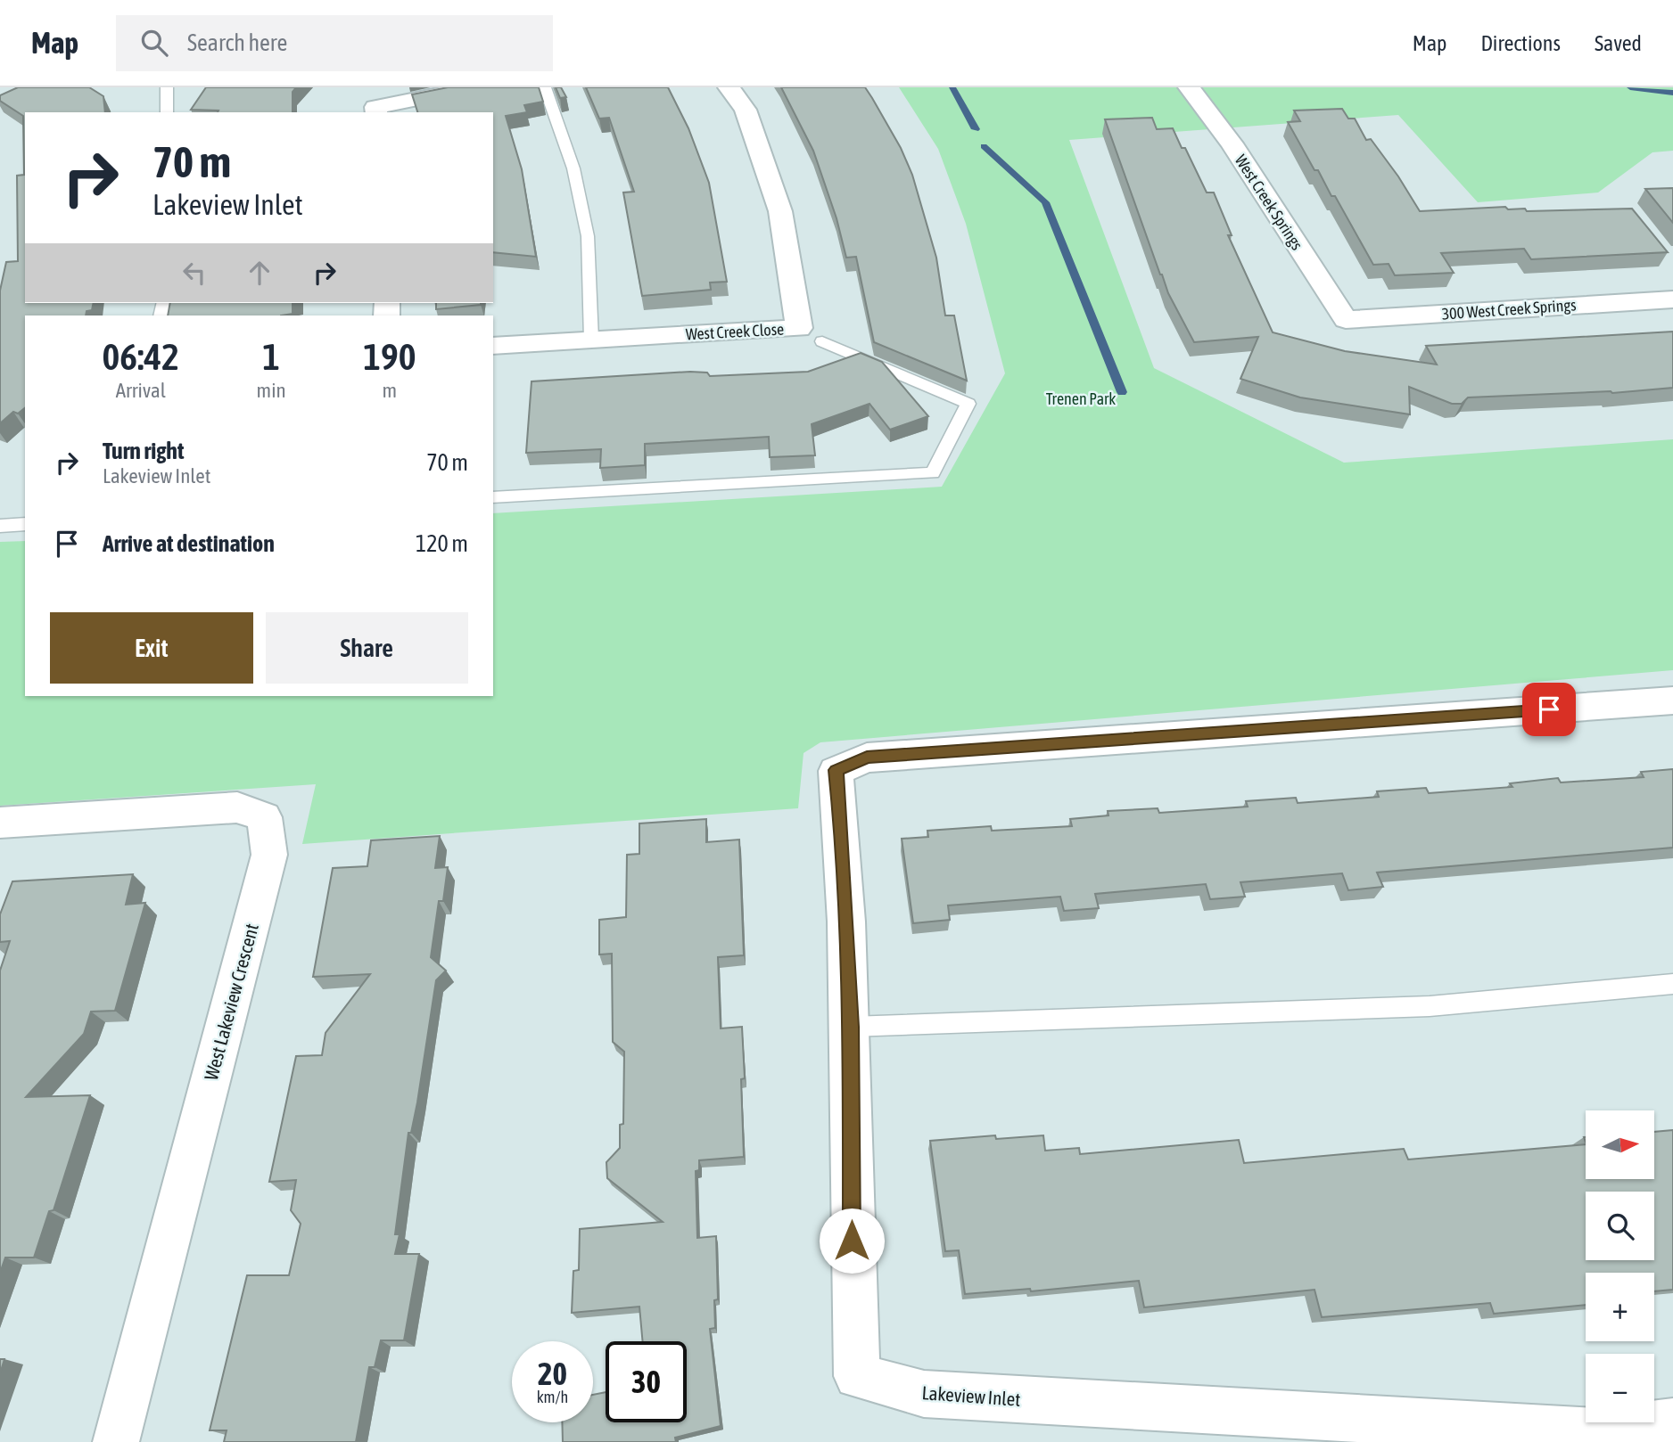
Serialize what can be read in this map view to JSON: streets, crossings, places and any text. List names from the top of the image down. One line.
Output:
{"streets":{"street":["West Creek Springs","300 West Creek Springs","West Creek Close","West Lakeview Crescent","Lakeview Inlet"]},"crossings":[["West Creek Springs","300 West Creek Springs"]],"parks":["Trenen Park"],"north":"right","page":{"header":"Map","search":"Search here","nav":["Map","Directions","Saved"],"turn":["70 m","Lakeview Inlet"],"eta":["06:42","Arrival","1","min","190","m"],"list":[{"name":"Turn right","note":"Lakeview Inlet","value":"70 m"},{"name":"Arrive at destination","value":"120 m"}],"buttons":["Exit","Share"],"map_buttons":["+","−"],"speed":"20 km/h","limit":"30"}}
